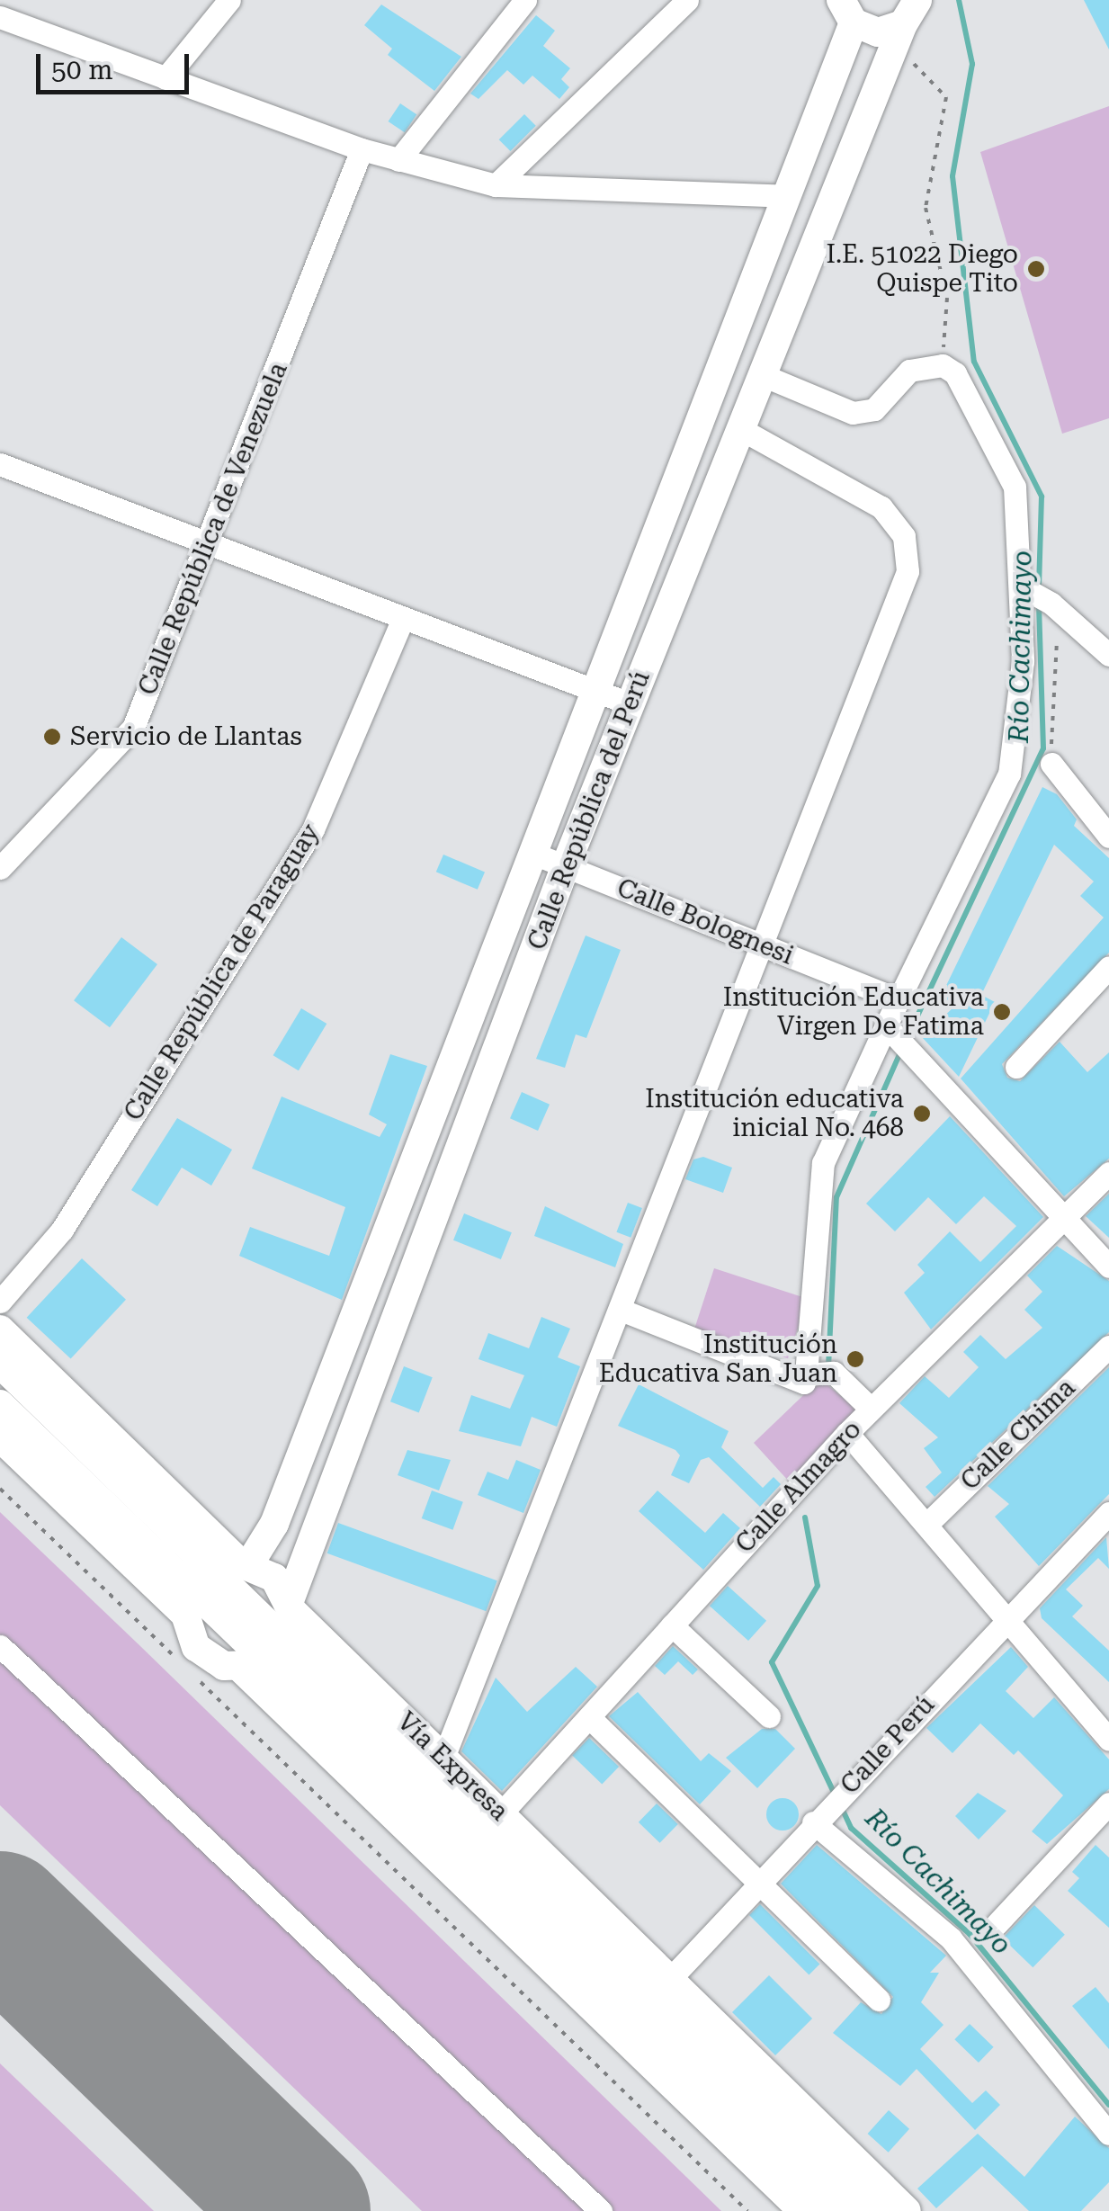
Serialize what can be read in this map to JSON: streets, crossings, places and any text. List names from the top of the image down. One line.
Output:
{"streets":{"main road":["Calle República del Perú","Vía Expresa"],"street":["Calle República de Venezuela","Calle Bolognesi","Calle República de Paraguay","Calle Chima","Calle Almagro","Calle Perú"]},"crossings":[["Calle República del Perú","Calle Bolognesi"],["Calle República del Perú","Vía Expresa"],["Calle Almagro","Vía Expresa"],["Calle Perú","Vía Expresa"]],"water":["Río Cachimayo"],"places":["I.E. 51022 Diego Quispe Tito","Servicio de Llantas","Institución Educativa Virgen De Fatima","Institución educativa inicial No. 468","Institución Educativa San Juan"],"scale_bar":"50 m"}
